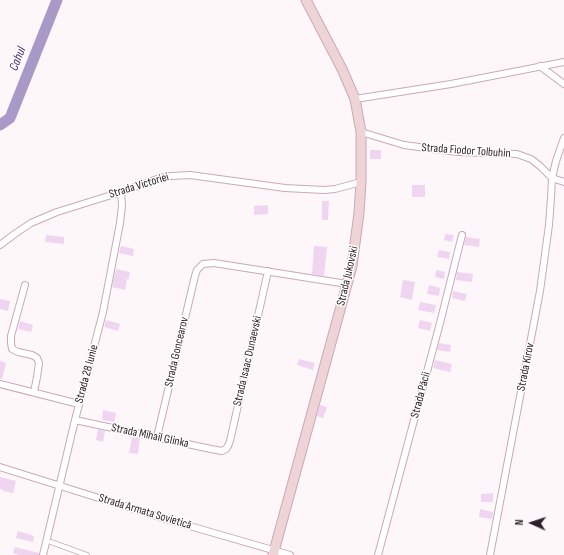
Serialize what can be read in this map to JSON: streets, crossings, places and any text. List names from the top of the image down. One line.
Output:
{"streets":{"main road":["Strada Jukovski"],"street":["Strada Fiodor Tolbuhin","Strada Victoriei","Strada Goncearov","Strada Isaac Dunaevski","Strada Kirov","Strada 28 Iunie","Strada Păcii","Strada Mihail Glinka","Strada Armata Sovietică"]},"crossings":[["Strada Fiodor Tolbuhin","Strada Jukovski"],["Strada Fiodor Tolbuhin","Strada Kirov"],["Strada Victoriei","Strada Jukovski"],["Strada Victoriei","Strada 28 Iunie"],["Strada Jukovski","Strada Armata Sovietică"],["Strada Goncearov","Strada Isaac Dunaevski"],["Strada Goncearov","Strada Mihail Glinka"],["Strada Isaac Dunaevski","Strada Mihail Glinka"],["Strada 28 Iunie","Strada Mihail Glinka"],["Strada 28 Iunie","Strada Armata Sovietică"]],"water":["Cahul"],"north":"left"}
